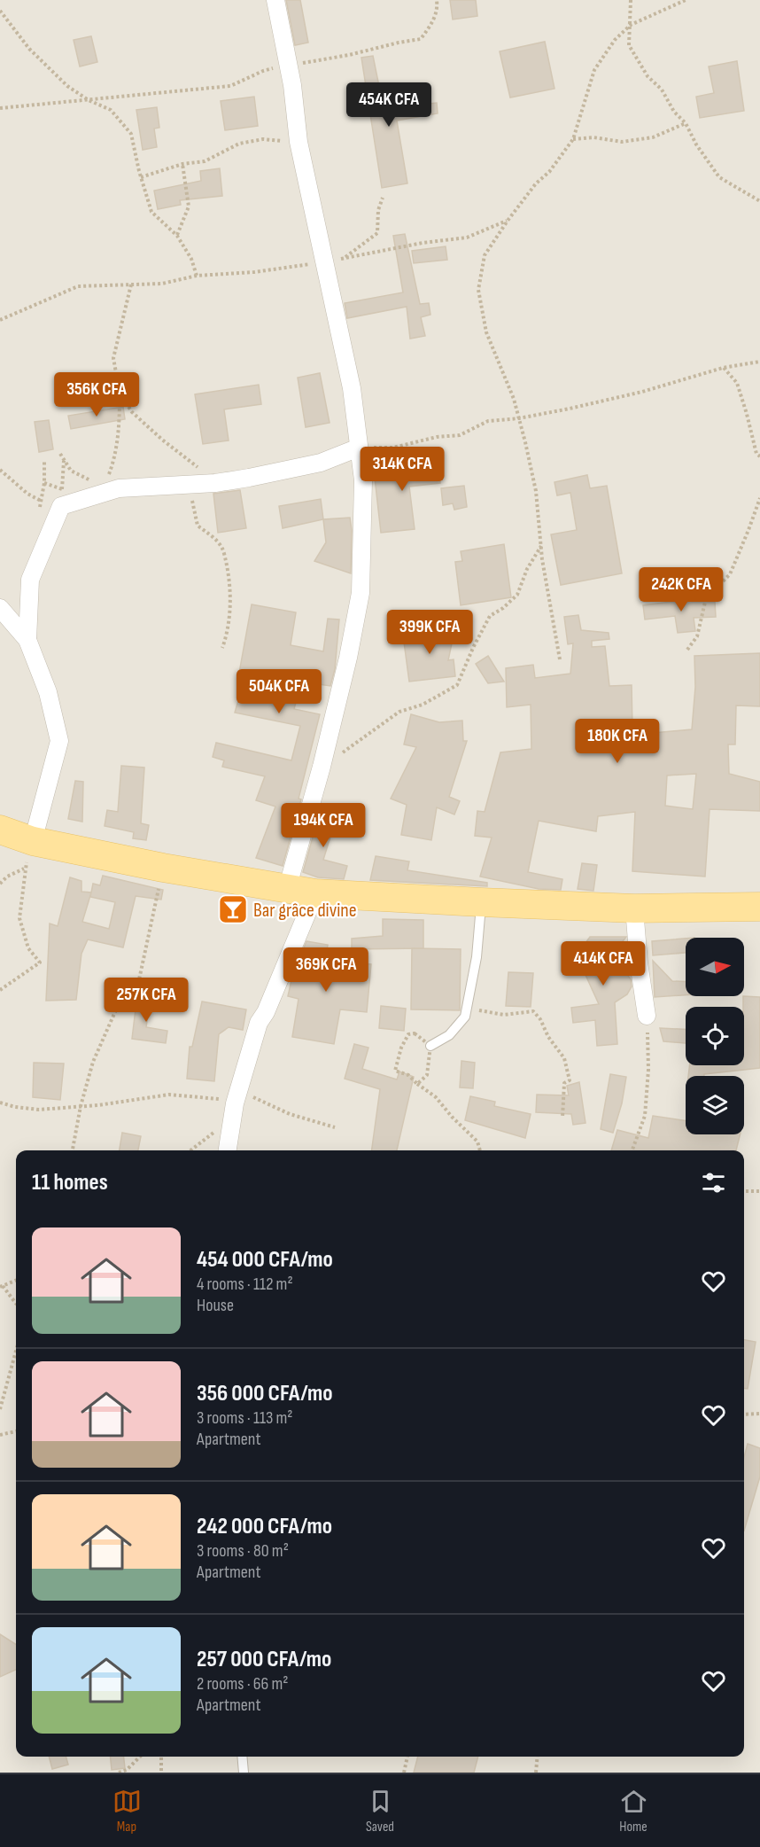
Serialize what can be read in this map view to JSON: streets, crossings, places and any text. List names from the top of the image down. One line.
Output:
{"places":{"bar":["Bar grâce divine"]},"north":"right","page":{"price":["454K CFA","356K CFA","314K CFA","242K CFA","399K CFA","504K CFA","180K CFA","194K CFA","414K CFA","369K CFA","257K CFA"],"heading":"11 homes","list":[{"name":"454 000 CFA/mo","note":"4 rooms · 112 m² · House"},{"name":"356 000 CFA/mo","note":"3 rooms · 113 m² · Apartment"},{"name":"242 000 CFA/mo","note":"3 rooms · 80 m² · Apartment"},{"name":"257 000 CFA/mo","note":"2 rooms · 66 m² · Apartment"}],"tabs":["Map","Saved","Home"]}}
